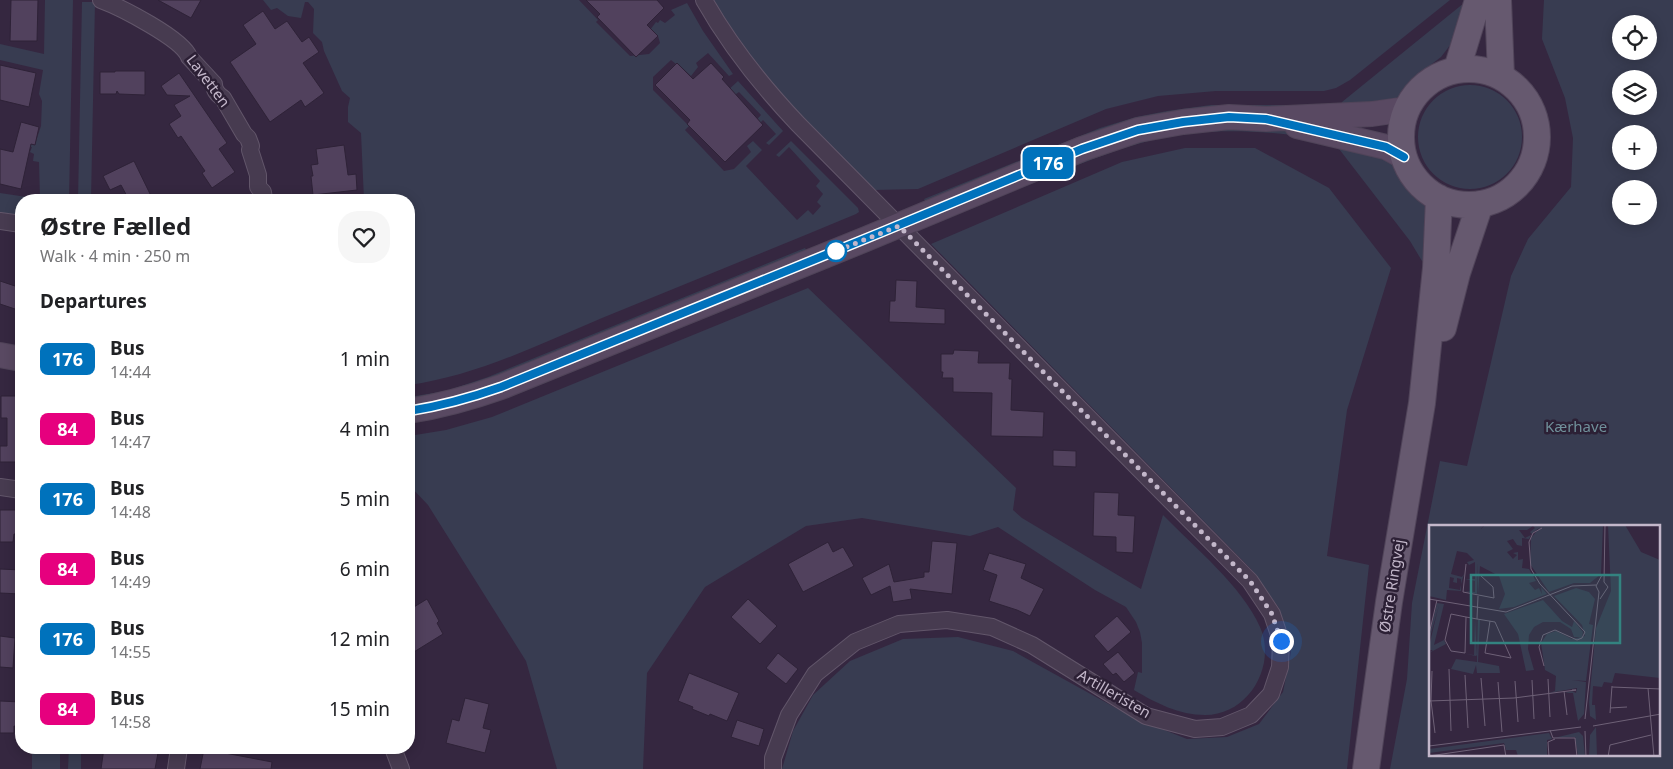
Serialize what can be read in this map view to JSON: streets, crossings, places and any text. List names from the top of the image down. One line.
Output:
{"streets":{"main road":["Østre Ringvej"],"street":["Lavetten","Artilleristen"]},"parks":["Kærhave"],"lines":["bus line 176"],"page":{"on_map":"176","map_buttons":["+","−"],"heading":[["Østre Fælled","Walk · 4 min · 250 m"],"Departures"],"list":[{"mark":"176","name":"Bus","note":"14:44","value":"1 min"},{"mark":"84","name":"Bus","note":"14:47","value":"4 min"},{"mark":"176","name":"Bus","note":"14:48","value":"5 min"},{"mark":"84","name":"Bus","note":"14:49","value":"6 min"},{"mark":"176","name":"Bus","note":"14:55","value":"12 min"},{"mark":"84","name":"Bus","note":"14:58","value":"15 min"}]}}
